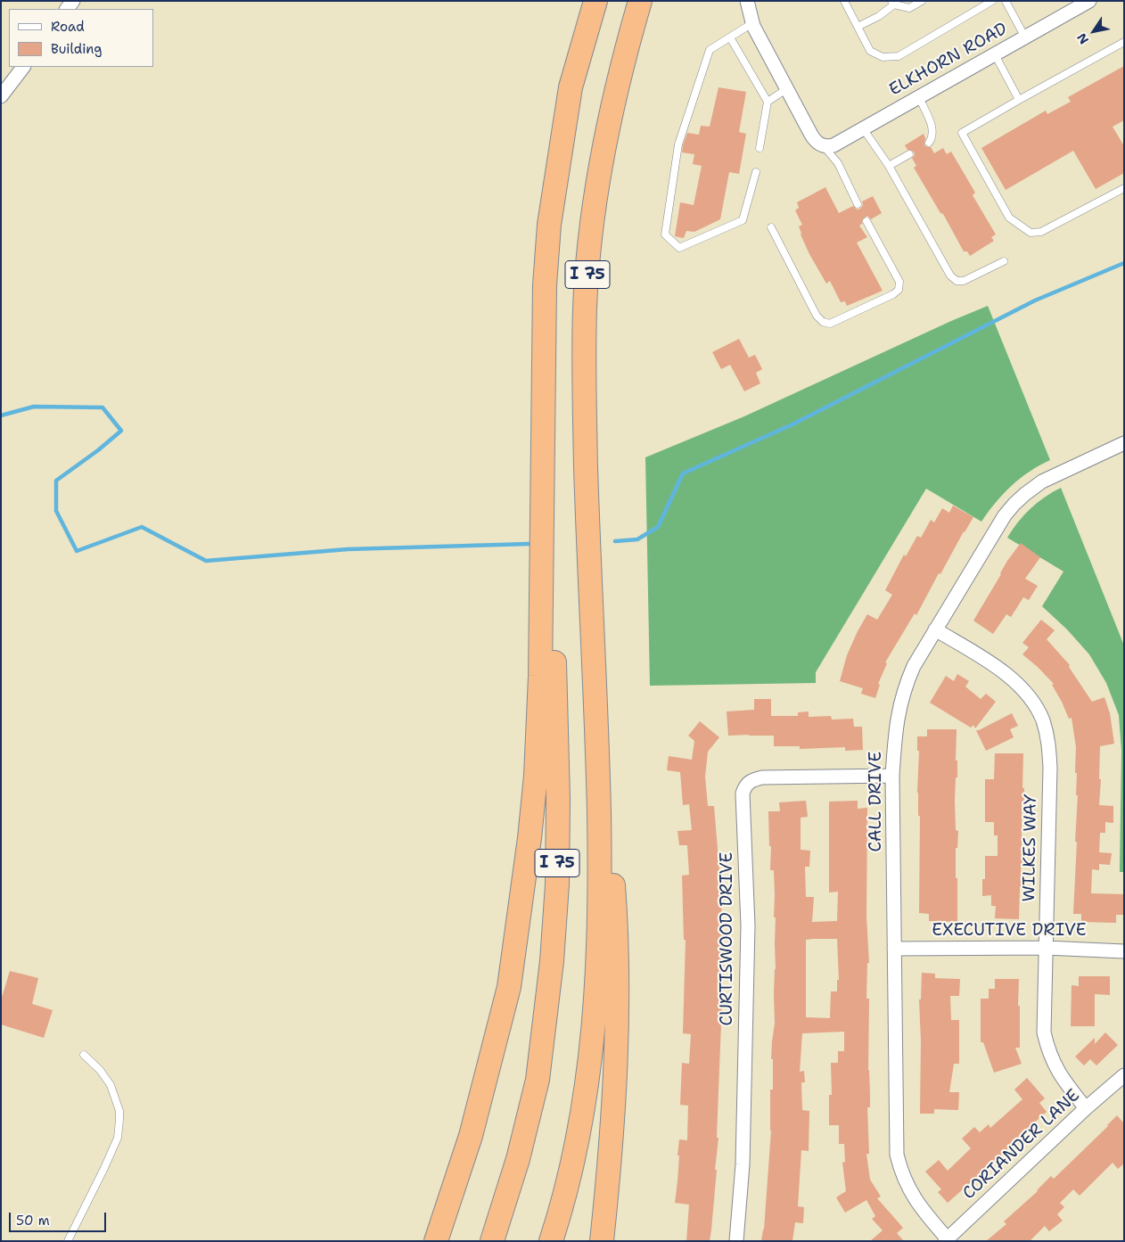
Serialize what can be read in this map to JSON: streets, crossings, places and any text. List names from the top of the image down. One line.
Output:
{"streets":{"highway":["I 75"],"street":["ELKHORN ROAD","CALL DRIVE","WILKES WAY","EXECUTIVE DRIVE","CURTISWOOD DRIVE","CORIANDER LANE"]},"crossings":[["CALL DRIVE","WILKES WAY"],["CALL DRIVE","EXECUTIVE DRIVE"],["CALL DRIVE","CURTISWOOD DRIVE"],["CALL DRIVE","CORIANDER LANE"],["WILKES WAY","EXECUTIVE DRIVE"],["WILKES WAY","CORIANDER LANE"]],"legend":["Road","Building"],"scale_bar":"50 m","north":"bottom left"}
